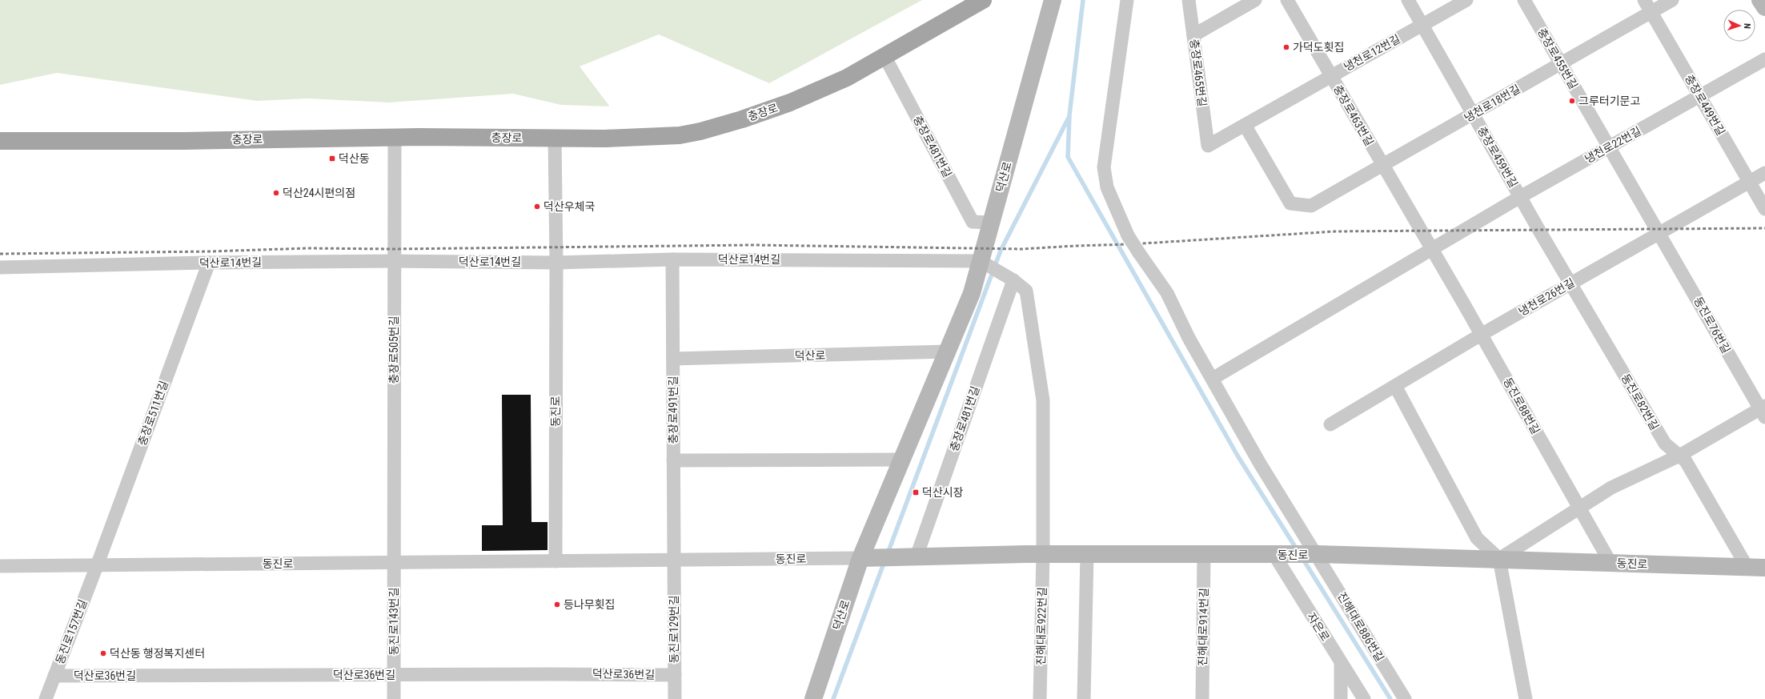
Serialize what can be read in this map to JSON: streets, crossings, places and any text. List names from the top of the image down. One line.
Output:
{"streets":{"main road":["충장로"],"street":["냉천로12번길","충장로455번길","충장로465번길","냉천로18번길","충장로449번길","충장로463번길","냉천로22번길","충장로481번길","충장로459번길","덕산로","덕산로14번길","냉천로26번길","동진로76번길","충장로505번길","동진로82번길","동진로88번길","충장로491번길","동진로","충장로511번길","동진로143번길","진해대로922번길","진해대로914번길","자은로","진해대로886번길","동진로129번길","동진로157번길","덕산로36번길"]},"crossings":[["냉천로12번길","충장로465번길"],["냉천로12번길","냉천로18번길"],["냉천로12번길","충장로463번길"],["냉천로12번길","충장로459번길"],["충장로455번길","냉천로18번길"],["충장로455번길","냉천로22번길"],["충장로455번길","냉천로26번길"],["충장로455번길","동진로76번길"],["냉천로18번길","충장로449번길"],["냉천로18번길","충장로463번길"],["냉천로18번길","충장로459번길"],["충장로449번길","냉천로22번길"],["충장로449번길","냉천로26번길"],["충장로","충장로481번길"],["충장로","충장로505번길"],["충장로","동진로"],["충장로463번길","동진로88번길"],["냉천로22번길","충장로459번길"],["냉천로22번길","동진로88번길"],["충장로481번길","덕산로"],["충장로481번길","동진로"],["충장로459번길","동진로82번길"],["덕산로","덕산로14번길"],["덕산로","충장로491번길"],["덕산로","동진로"],["덕산로14번길","충장로505번길"],["덕산로14번길","충장로491번길"],["덕산로14번길","동진로"],["덕산로14번길","충장로511번길"],["냉천로26번길","동진로76번길"],["냉천로26번길","동진로82번길"],["냉천로26번길","동진로88번길"],["충장로505번길","동진로"],["충장로505번길","동진로143번길"],["동진로82번길","동진로"],["동진로88번길","동진로"],["충장로491번길","동진로"],["충장로491번길","동진로129번길"],["동진로","충장로511번길"],["동진로","동진로143번길"],["동진로","진해대로922번길"],["동진로","진해대로914번길"],["동진로","자은로"],["동진로","진해대로886번길"],["동진로","동진로129번길"],["동진로","동진로157번길"],["충장로511번길","동진로157번길"],["동진로143번길","덕산로36번길"],["동진로129번길","덕산로36번길"],["동진로157번길","덕산로36번길"]],"places":{"other":["가덕도횟집","그루터기문고","덕산24시편의점","덕산우체국","등나무횟집","덕산동 행정복지센터"],"transit":["덕산동","덕산시장"]},"north":"right"}
